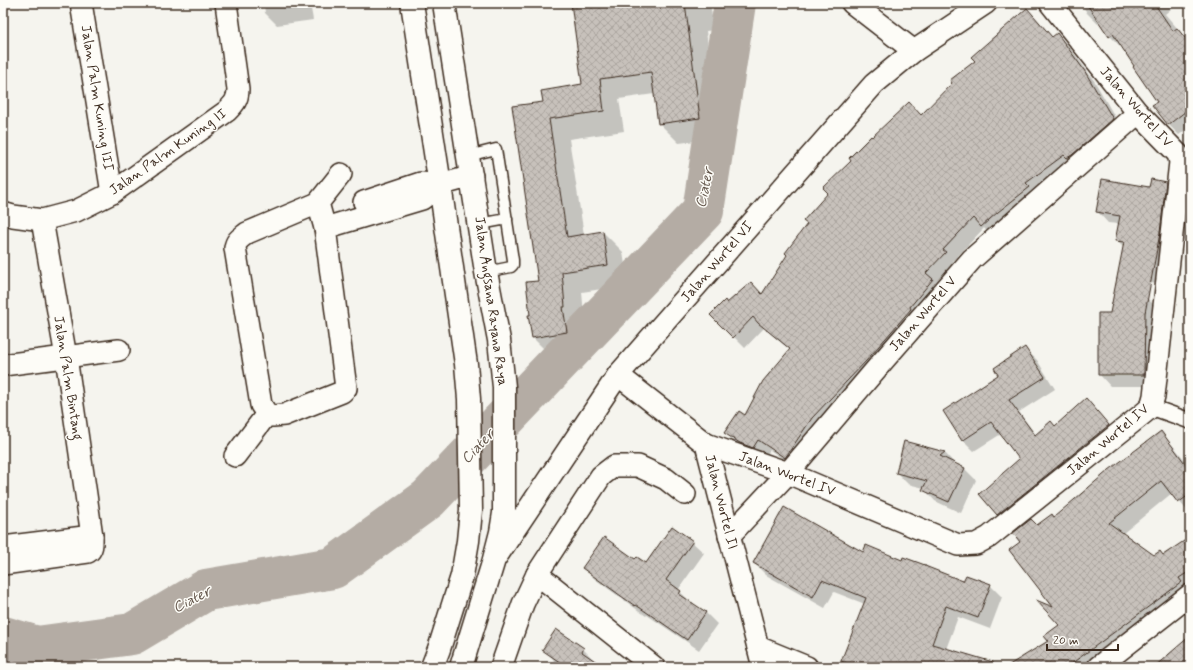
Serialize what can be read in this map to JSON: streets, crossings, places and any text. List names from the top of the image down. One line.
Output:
{"streets":{"street":["Jalan Palm Kuning III","Jalan Wortel IV","Jalan Palm Kuning II","Jalan Wortel VI","Jalan Angsana Rayana Raya","Jalan Wortel V","Jalan Palm Bintang","Jalan Wortel II"]},"crossings":[["Jalan Palm Kuning III","Jalan Palm Kuning II"],["Jalan Wortel IV","Jalan Wortel V"],["Jalan Wortel IV","Jalan Wortel II"],["Jalan Palm Kuning II","Jalan Palm Bintang"],["Jalan Wortel VI","Jalan Angsana Rayana Raya"],["Jalan Wortel VI","Jalan Wortel II"],["Jalan Wortel V","Jalan Wortel II"]],"water":["Ciater"],"scale_bar":"20 m"}
